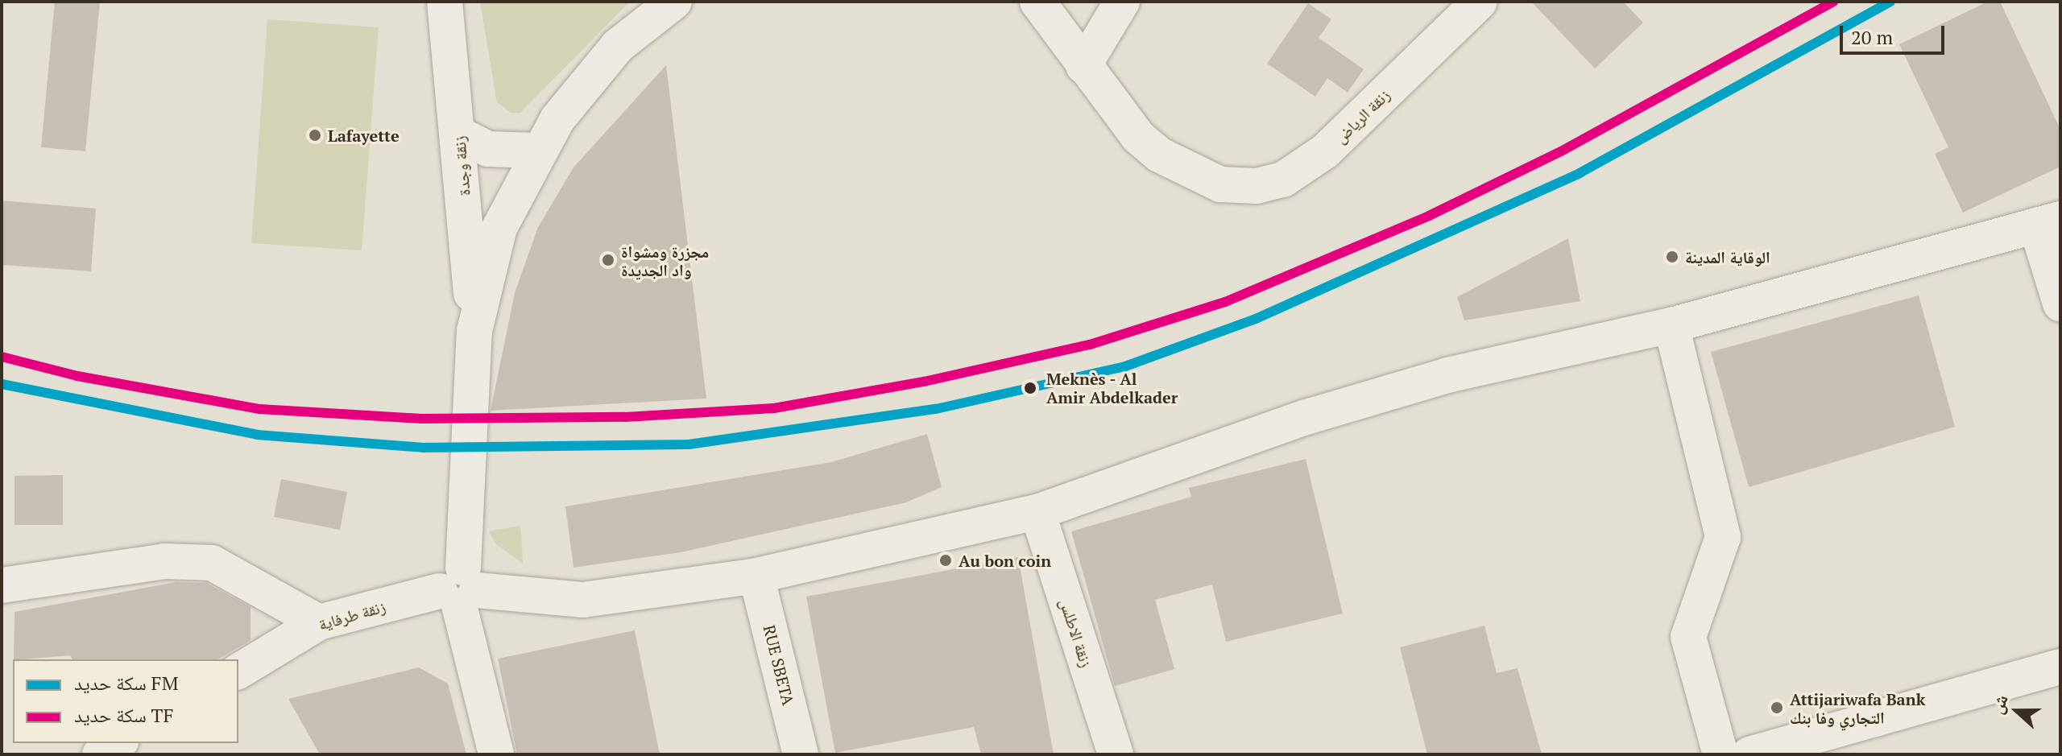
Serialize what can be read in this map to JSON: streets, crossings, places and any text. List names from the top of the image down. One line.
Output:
{"streets":{"street":["زنقة الرياض","زنقة وجدة","زنقة طرفاية","زنقة الاطلس","RUE SBETA"]},"crossings":[["زنقة طرفاية","زنقة الاطلس"],["زنقة طرفاية","RUE SBETA"]],"places":["Lafayette","الوقاية المدينة","مجزرة ومشواة واد الجديدة","Meknès - Al Amir Abdelkader","Au bon coin","Attijariwafa Bank التجاري وفا بنك"],"lines":["rail line FM","rail line TF"],"legend":["سكة حديد FM","سكة حديد TF"],"scale_bar":"20 m","north":"left"}
